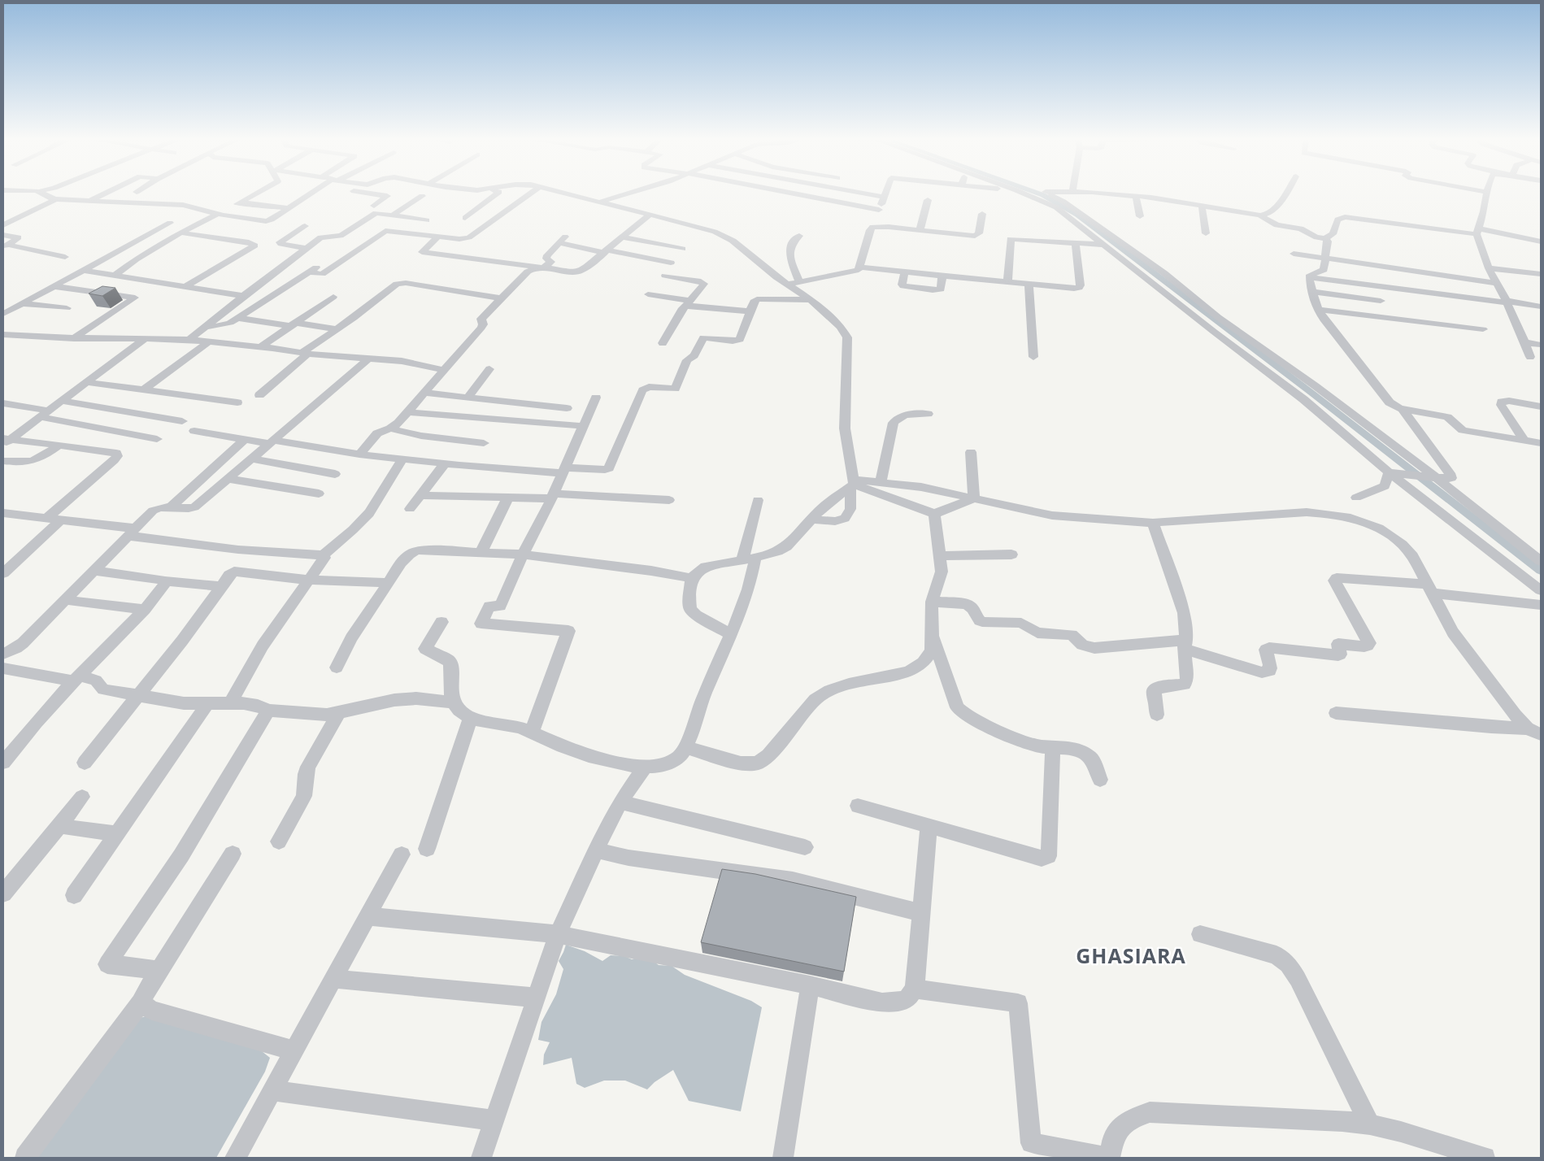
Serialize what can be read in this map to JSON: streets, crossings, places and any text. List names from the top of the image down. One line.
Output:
{"districts":["GHASIARA"]}
